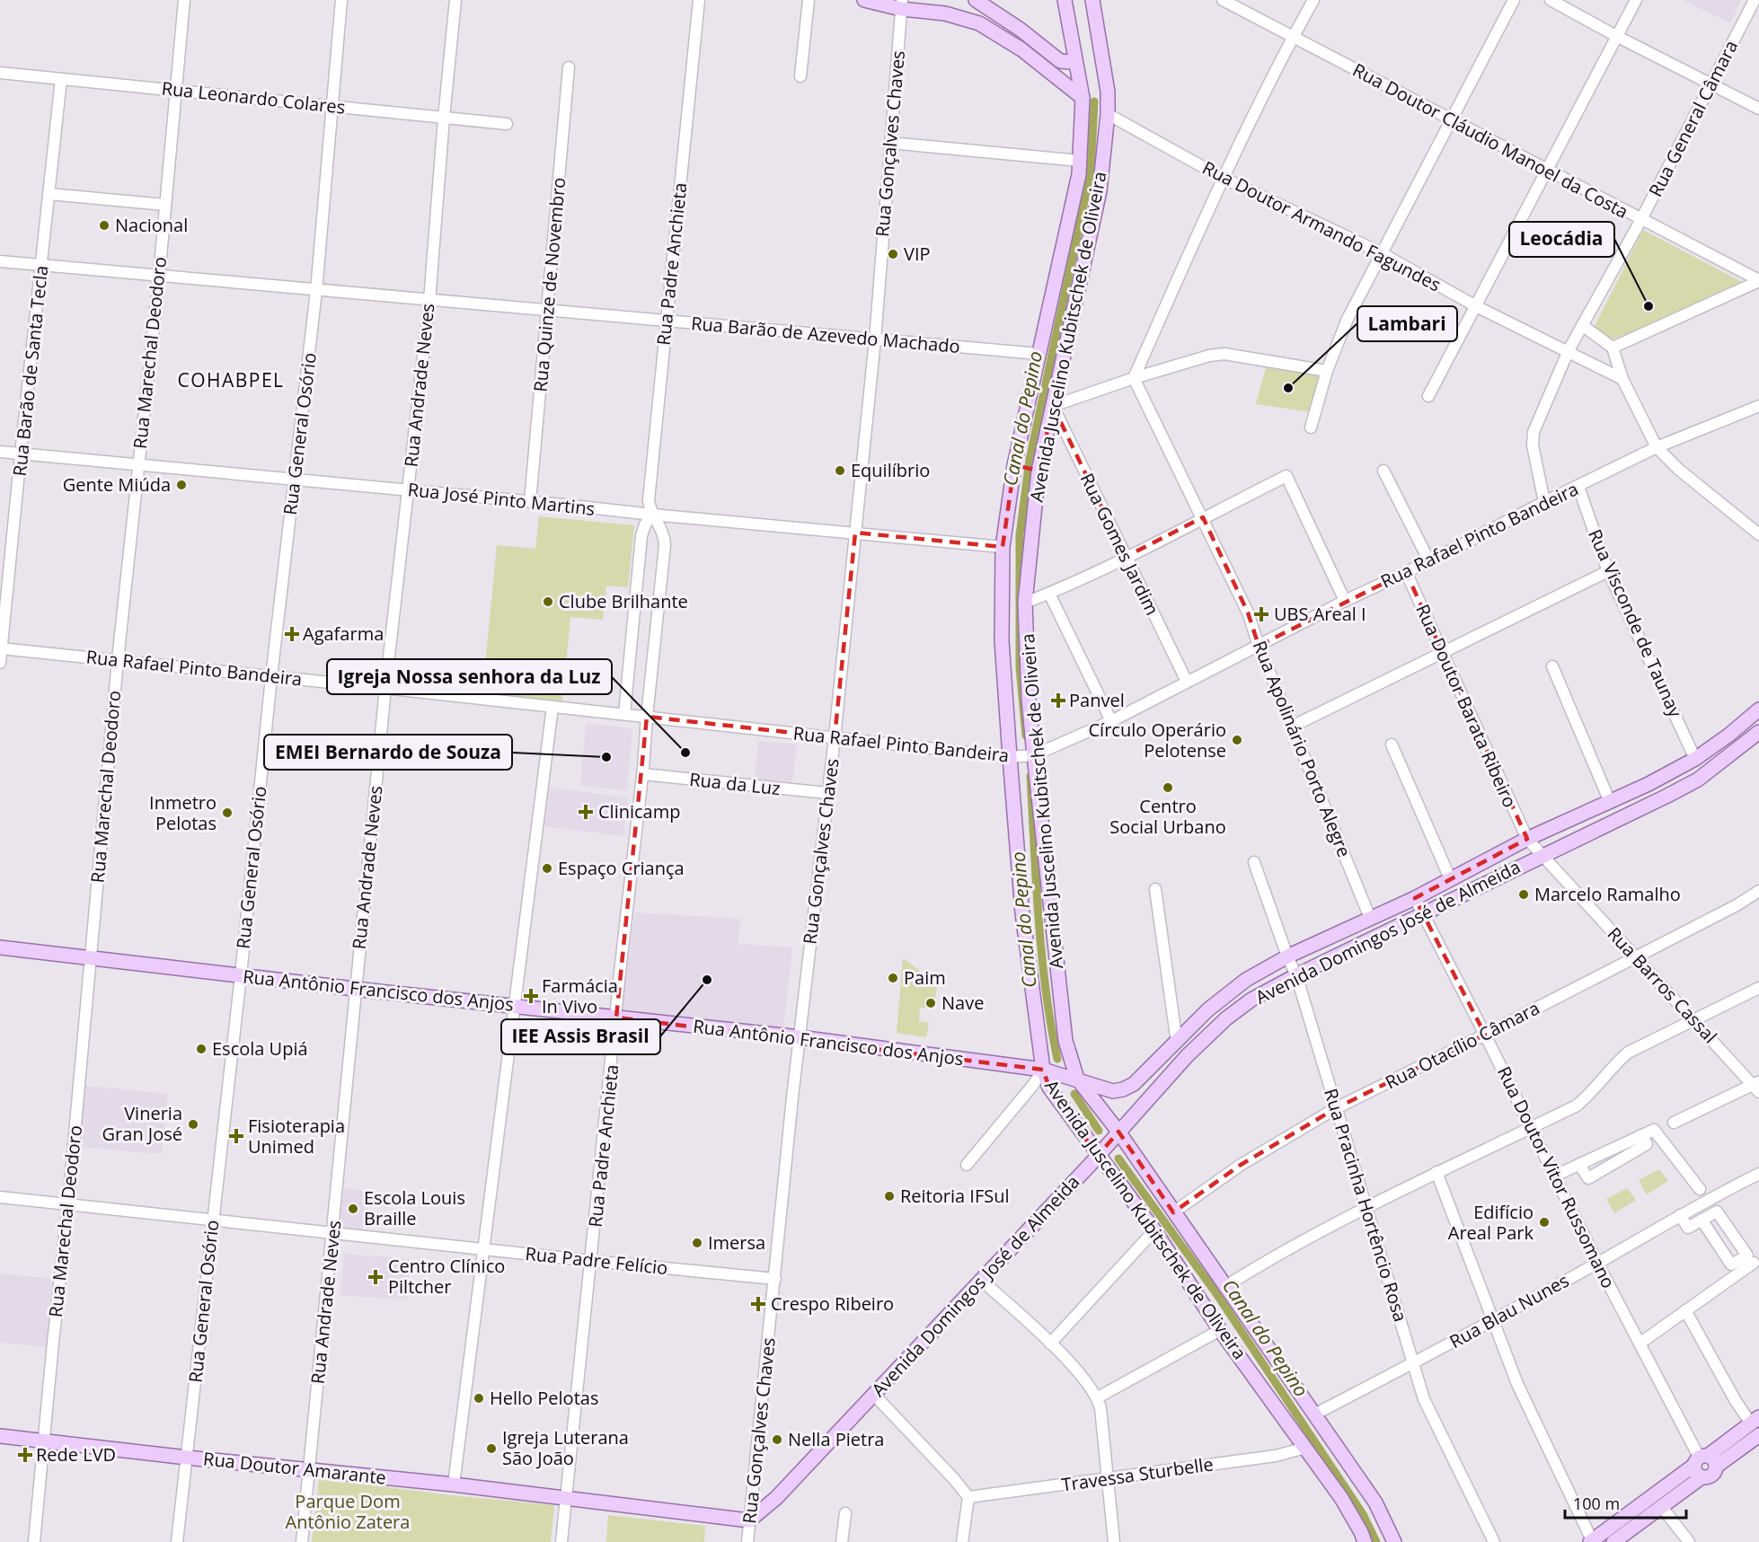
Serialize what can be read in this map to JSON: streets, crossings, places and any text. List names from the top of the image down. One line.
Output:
{"streets":{"main road":["Avenida Juscelino Kubitschek de Oliveira","Avenida Domingos José de Almeida","Rua Antônio Francisco dos Anjos","Rua Doutor Amarante"],"street":["Rua Leonardo Colares","Rua General Câmara","Rua Doutor Cláudio Manoel da Costa","Rua Gonçalves Chaves","Rua Doutor Armando Fagundes","Rua Padre Anchieta","Rua Quinze de Novembro","Rua Barão de Azevedo Machado","Rua Marechal Deodoro","Rua Barão de Santa Tecla","Rua Andrade Neves","Rua General Osório","Rua José Pinto Martins","Rua Rafael Pinto Bandeira","Rua Gomes Jardim","Rua Visconde de Taunay","Rua Doutor Barata Ribeiro","Rua Apolinário Porto Alegre","Rua da Luz","Rua Barros Cassal","Rua Otacílio Câmara","Rua Doutor Vitor Russomano","Rua Pracinha Hortêncio Rosa","Rua Padre Felício","Rua Blau Nunes","Travessa Sturbelle"]},"crossings":[["Rua Leonardo Colares","Rua Marechal Deodoro"],["Rua Leonardo Colares","Rua Barão de Santa Tecla"],["Rua Leonardo Colares","Rua Andrade Neves"],["Rua Leonardo Colares","Rua General Osório"],["Rua General Câmara","Rua Doutor Cláudio Manoel da Costa"],["Rua General Câmara","Rua Doutor Armando Fagundes"],["Rua General Câmara","Rua Rafael Pinto Bandeira"],["Rua Gonçalves Chaves","Rua Barão de Azevedo Machado"],["Rua Gonçalves Chaves","Rua José Pinto Martins"],["Rua Gonçalves Chaves","Rua Rafael Pinto Bandeira"],["Rua Gonçalves Chaves","Rua da Luz"],["Rua Gonçalves Chaves","Avenida Domingos José de Almeida"],["Rua Gonçalves Chaves","Rua Antônio Francisco dos Anjos"],["Rua Gonçalves Chaves","Rua Padre Felício"],["Rua Gonçalves Chaves","Rua Doutor Amarante"],["Rua Doutor Armando Fagundes","Avenida Juscelino Kubitschek de Oliveira"],["Rua Padre Anchieta","Rua Barão de Azevedo Machado"],["Rua Padre Anchieta","Rua José Pinto Martins"],["Rua Padre Anchieta","Rua Rafael Pinto Bandeira"],["Rua Padre Anchieta","Rua da Luz"],["Rua Padre Anchieta","Rua Antônio Francisco dos Anjos"],["Rua Padre Anchieta","Rua Padre Felício"],["Rua Padre Anchieta","Rua Doutor Amarante"],["Rua Quinze de Novembro","Rua Barão de Azevedo Machado"],["Rua Quinze de Novembro","Rua José Pinto Martins"],["Rua Barão de Azevedo Machado","Avenida Juscelino Kubitschek de Oliveira"],["Rua Barão de Azevedo Machado","Rua Marechal Deodoro"],["Rua Barão de Azevedo Machado","Rua Barão de Santa Tecla"],["Rua Barão de Azevedo Machado","Rua Andrade Neves"],["Rua Barão de Azevedo Machado","Rua General Osório"],["Avenida Juscelino Kubitschek de Oliveira","Rua José Pinto Martins"],["Avenida Juscelino Kubitschek de Oliveira","Rua Rafael Pinto Bandeira"],["Avenida Juscelino Kubitschek de Oliveira","Rua Gomes Jardim"],["Avenida Juscelino Kubitschek de Oliveira","Avenida Domingos José de Almeida"],["Avenida Juscelino Kubitschek de Oliveira","Rua Antônio Francisco dos Anjos"],["Avenida Juscelino Kubitschek de Oliveira","Rua Otacílio Câmara"],["Avenida Juscelino Kubitschek de Oliveira","Rua Blau Nunes"],["Avenida Juscelino Kubitschek de Oliveira","Travessa Sturbelle"],["Rua Marechal Deodoro","Rua José Pinto Martins"],["Rua Marechal Deodoro","Rua Rafael Pinto Bandeira"],["Rua Marechal Deodoro","Rua Antônio Francisco dos Anjos"],["Rua Marechal Deodoro","Rua Padre Felício"],["Rua Marechal Deodoro","Rua Doutor Amarante"],["Rua Barão de Santa Tecla","Rua José Pinto Martins"],["Rua Barão de Santa Tecla","Rua Rafael Pinto Bandeira"],["Rua Andrade Neves","Rua José Pinto Martins"],["Rua Andrade Neves","Rua Rafael Pinto Bandeira"],["Rua Andrade Neves","Rua Antônio Francisco dos Anjos"],["Rua Andrade Neves","Rua Padre Felício"],["Rua Andrade Neves","Rua Doutor Amarante"],["Rua General Osório","Rua José Pinto Martins"],["Rua General Osório","Rua Rafael Pinto Bandeira"],["Rua General Osório","Rua Antônio Francisco dos Anjos"],["Rua General Osório","Rua Padre Felício"],["Rua General Osório","Rua Doutor Amarante"],["Rua Rafael Pinto Bandeira","Rua Gomes Jardim"],["Rua Rafael Pinto Bandeira","Rua Visconde de Taunay"],["Rua Rafael Pinto Bandeira","Rua Doutor Barata Ribeiro"],["Rua Rafael Pinto Bandeira","Rua Apolinário Porto Alegre"],["Rua Visconde de Taunay","Avenida Domingos José de Almeida"],["Rua Doutor Barata Ribeiro","Avenida Domingos José de Almeida"],["Rua Doutor Barata Ribeiro","Rua Barros Cassal"],["Rua Apolinário Porto Alegre","Avenida Domingos José de Almeida"],["Avenida Domingos José de Almeida","Rua Barros Cassal"],["Avenida Domingos José de Almeida","Rua Antônio Francisco dos Anjos"],["Avenida Domingos José de Almeida","Rua Doutor Vitor Russomano"],["Avenida Domingos José de Almeida","Rua Pracinha Hortêncio Rosa"],["Avenida Domingos José de Almeida","Rua Doutor Amarante"],["Rua Barros Cassal","Rua Otacílio Câmara"],["Rua Otacílio Câmara","Rua Doutor Vitor Russomano"],["Rua Otacílio Câmara","Rua Pracinha Hortêncio Rosa"],["Rua Doutor Vitor Russomano","Rua Blau Nunes"],["Rua Pracinha Hortêncio Rosa","Rua Blau Nunes"]],"districts":["COHABPEL"],"water":["Canal do Pepino"],"parks":["Parque Dom Antônio Zatera"],"places":{"other":["Nacional","VIP","Leocádia","Lambari","Equilíbrio","Gente Miúda","Clube Brilhante","Círculo Operário Pelotense","Igreja Nossa senhora da Luz","EMEI Bernardo de Souza","Centro Social Urbano","Inmetro Pelotas","Espaço Criança","Marcelo Ramalho","Paim","IEE Assis Brasil","Nave","Escola Upiá","Vineria Gran José","Reitoria IFSul","Escola Louis Braille","Edifício Areal Park","Imersa","Hello Pelotas","Nella Pietra","Igreja Luterana São João"],"health":["UBS Areal I","Agafarma","Panvel","Clinicamp","Farmácia In Vivo","Fisioterapia Unimed","Centro Clínico Piltcher","Crespo Ribeiro","Rede LVD"]},"scale_bar":"100 m"}
